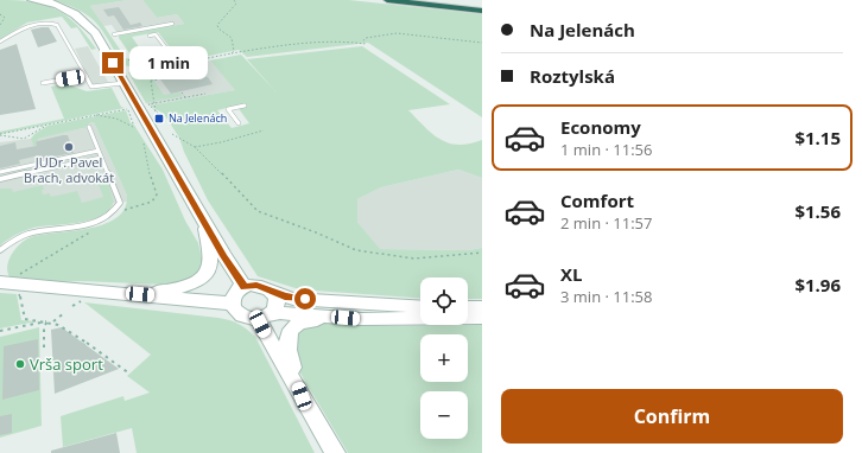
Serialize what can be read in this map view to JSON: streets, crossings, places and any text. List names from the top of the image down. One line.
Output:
{"places":{"transit":["Na Jelenách"],"other":["JUDr. Pavel Brach, advokát","Vrša sport"]},"page":{"banner":["Na Jelenách","Roztylská"],"bubble":"1 min","list":[{"name":"Economy","note":"1 min · 11:56","value":"$1.15"},{"name":"Comfort","note":"2 min · 11:57","value":"$1.56"},{"name":"XL","note":"3 min · 11:58","value":"$1.96"}],"map_buttons":["+","−"],"buttons":"Confirm"}}
